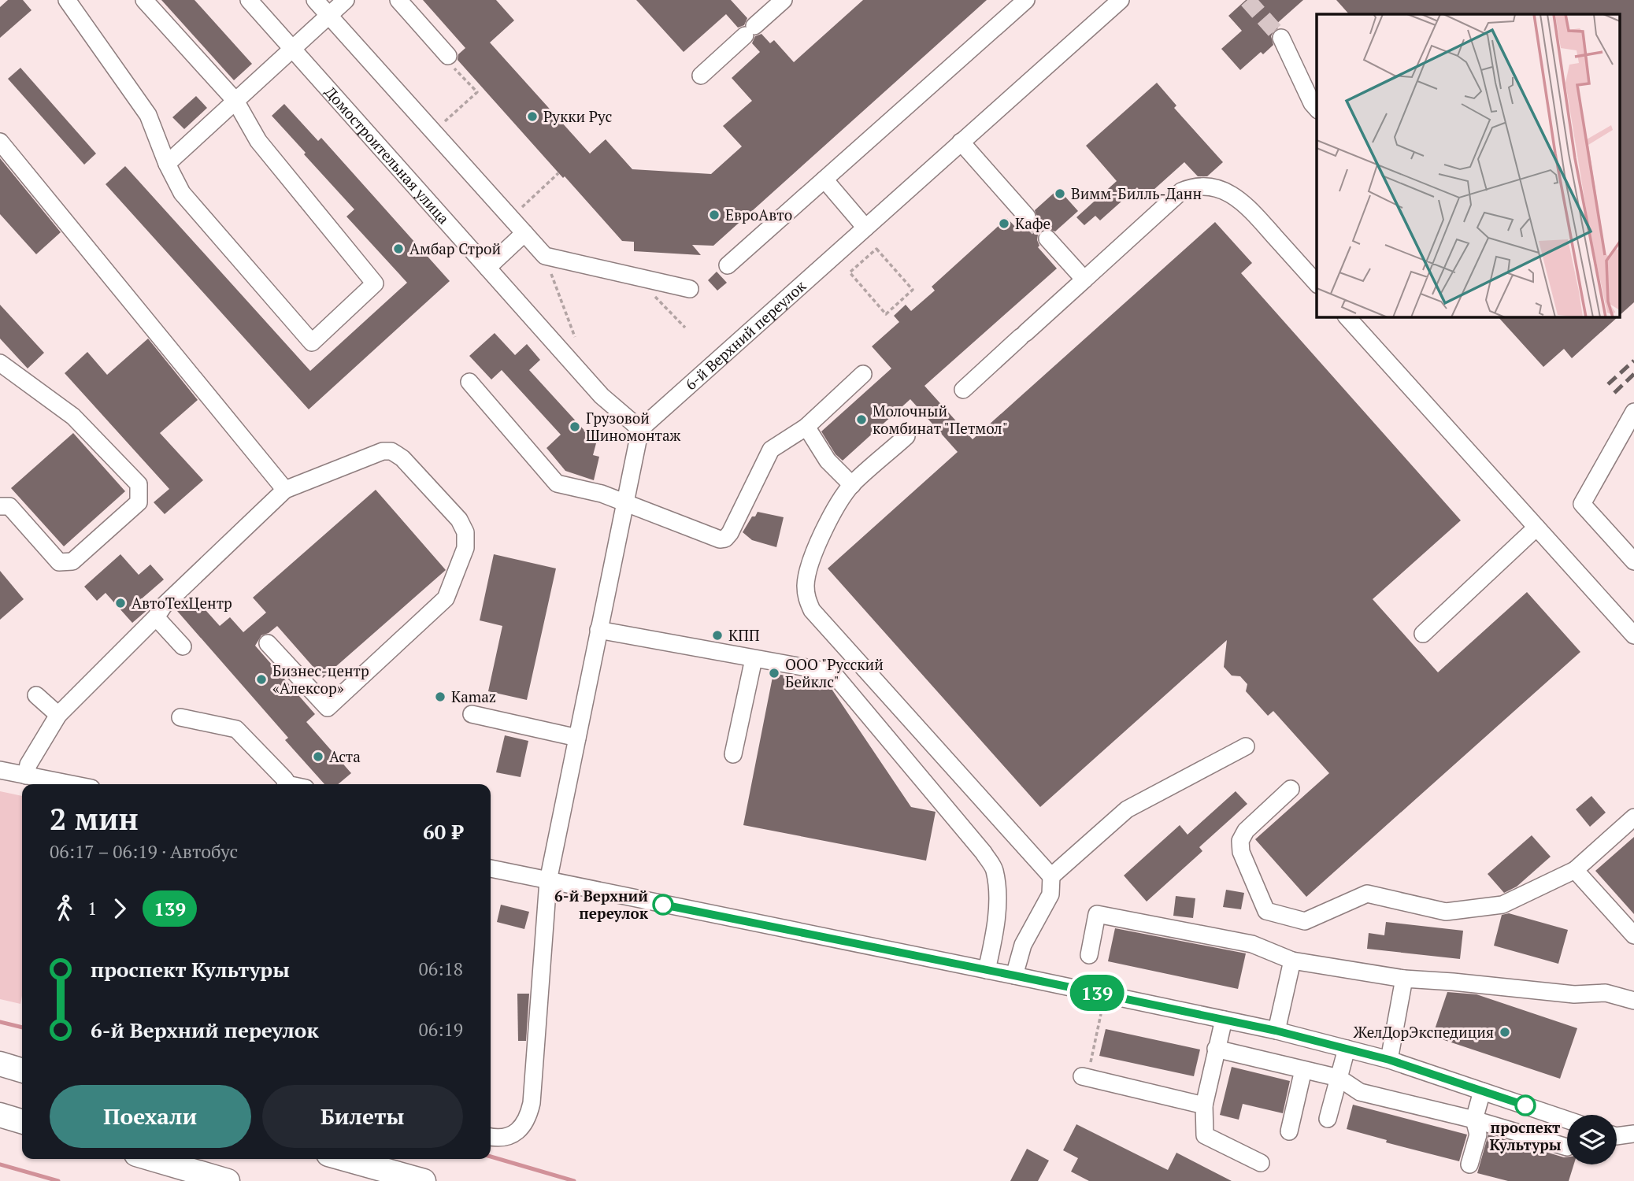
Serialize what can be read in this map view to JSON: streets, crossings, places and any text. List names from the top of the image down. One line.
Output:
{"streets":{"street":["Домостроительная улица","6-й Верхний переулок"]},"crossings":[["Домостроительная улица","6-й Верхний переулок"]],"places":["Рукки Рус","Вимм-Билль-Данн","ЕвроАвто","Кафе","Амбар Строй","Молочный комбинат \"Петмол\"","Грузовой Шиномонтаж","АвтоТехЦентр","КПП","ООО \"Русский Бейклс\"","Бизнес-центр «Алексор»","Kamaz","Аста","6-й Верхний переулок","ЖелДорЭкспедиция","проспект Культуры"],"lines":["bus line 139"],"page":{"on_map":"139","heading":["2 мин","06:17 – 06:19 · Автобус","60 ₽"],"legs":["1","139"],"list":[{"name":"проспект Культуры","value":"06:18"},{"name":"6-й Верхний переулок","value":"06:19"}],"buttons":["Поехали","Билеты"]}}
